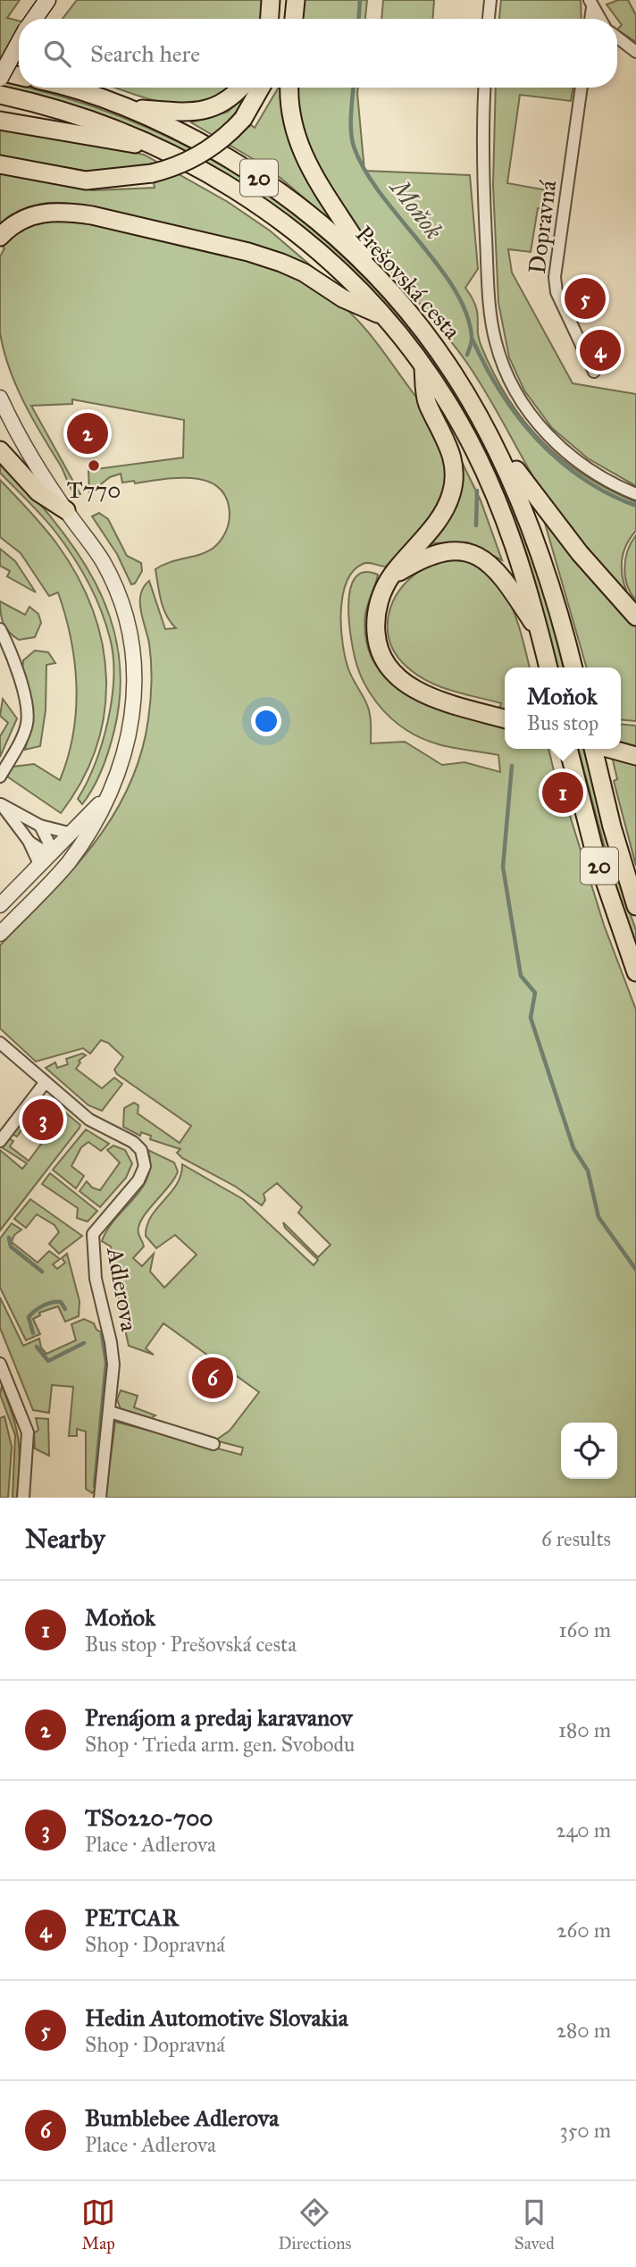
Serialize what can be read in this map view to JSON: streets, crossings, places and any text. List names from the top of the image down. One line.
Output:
{"streets":{"highway":["20","Prešovská cesta"],"street":["Dopravná","Adlerova"]},"crossings":[["20","Prešovská cesta"]],"water":["Moňok"],"places":["T770"],"page":{"search":"Search here","pins":["5","4","2","1","3","6"],"popup":["Moňok","Bus stop"],"heading":["Nearby","6 results"],"list":[{"mark":"1","name":"Moňok","note":"Bus stop · Prešovská cesta","value":"160 m"},{"mark":"2","name":"Prenájom a predaj karavanov","note":"Shop · Trieda arm. gen. Svobodu","value":"180 m"},{"mark":"3","name":"TS0220-700","note":"Place · Adlerova","value":"240 m"},{"mark":"4","name":"PETCAR","note":"Shop · Dopravná","value":"260 m"},{"mark":"5","name":"Hedin Automotive Slovakia","note":"Shop · Dopravná","value":"280 m"},{"mark":"6","name":"Bumblebee Adlerova","note":"Place · Adlerova","value":"350 m"}],"nav":["Map","Directions","Saved"]}}
